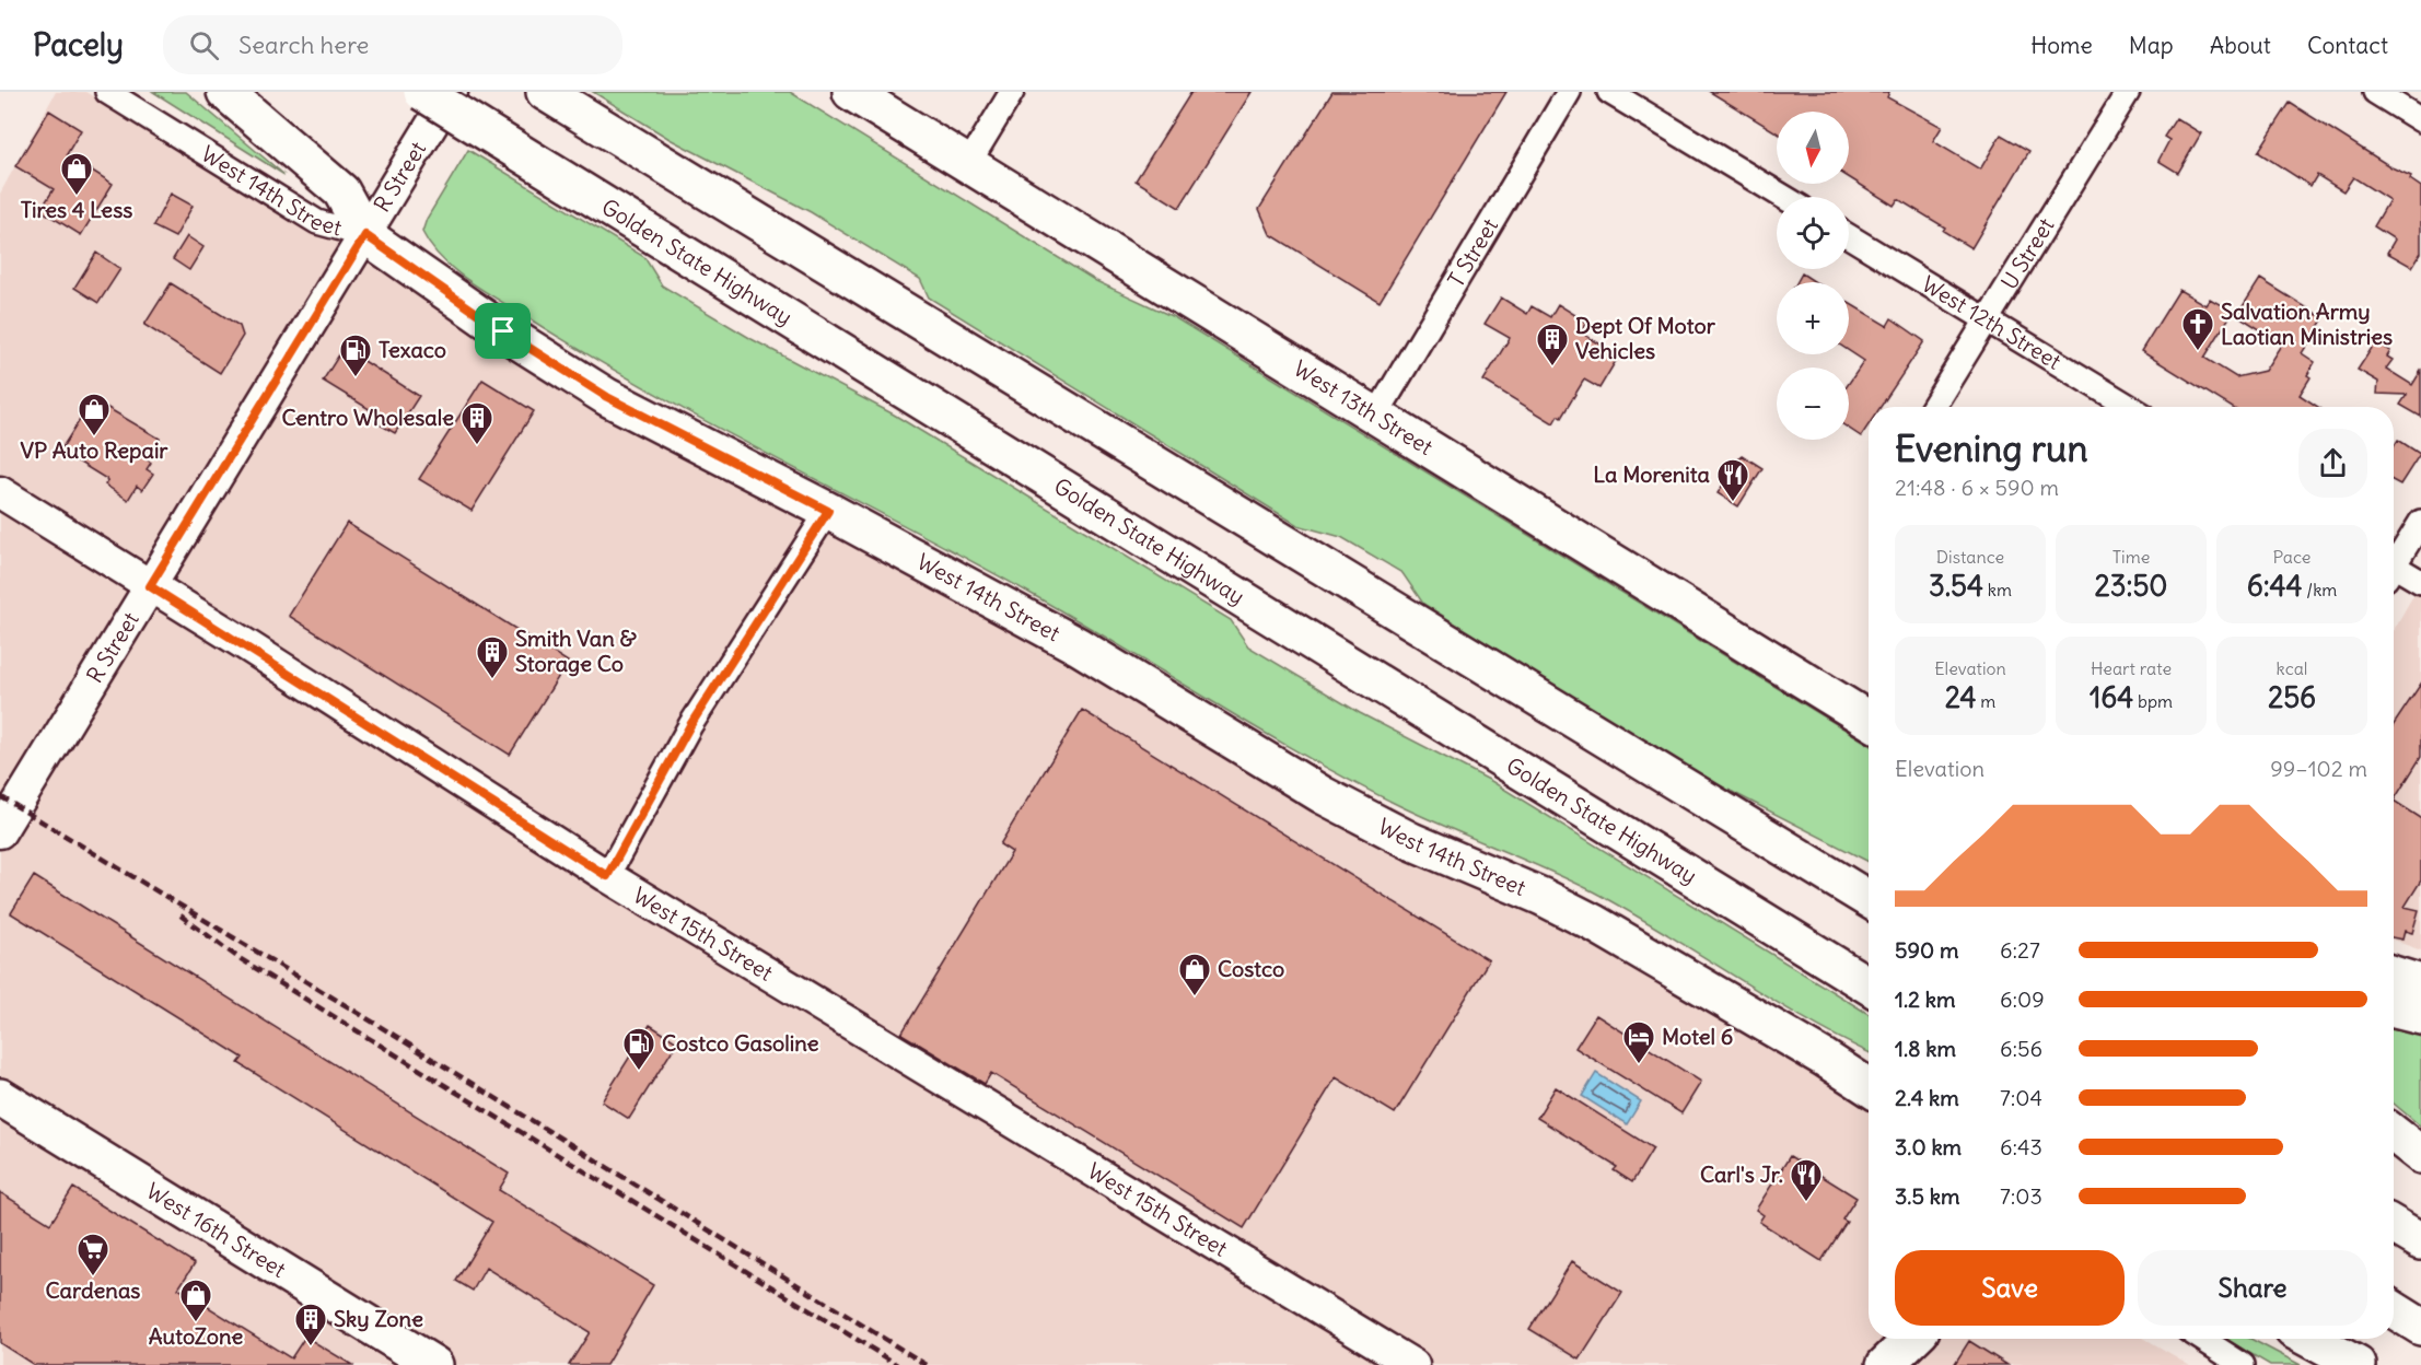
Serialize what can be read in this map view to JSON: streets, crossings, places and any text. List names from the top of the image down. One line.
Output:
{"streets":{"main road":["West 14th Street","Golden State Highway","West 13th Street","West 16th Street"],"street":["R Street","T Street","U Street","West 12th Street","West 15th Street"]},"crossings":[["R Street","West 14th Street"],["R Street","West 15th Street"],["T Street","West 13th Street"],["U Street","West 12th Street"]],"places":{"shop":["Tires 4 Less","VP Auto Repair","Costco","AutoZone"],"church":["Salvation Army Laotian Ministries"],"building":["Dept Of Motor Vehicles","Centro Wholesale","Smith Van & Storage Co","Sky Zone"],"fuel station":["Texaco","Costco Gasoline"],"restaurant":["La Morenita","Carl's Jr."],"hotel":["Motel 6"],"supermarket":["Cardenas"]},"north":"bottom","page":{"header":"Pacely","search":"Search here","nav":["Home","Map","About","Contact"],"map_buttons":["+","−"],"heading":["Evening run","21:48 · 6 × 590 m"],"stats":[["Distance","3.54 km"],["Time","23:50"],["Pace","6:44 /km"],["Elevation","24 m"],["Heart rate","164 bpm"],["kcal","256"]],"chart":["Elevation","99–102 m"],"list":[{"name":"590 m","note":"6:27"},{"name":"1.2 km","note":"6:09"},{"name":"1.8 km","note":"6:56"},{"name":"2.4 km","note":"7:04"},{"name":"3.0 km","note":"6:43"},{"name":"3.5 km","note":"7:03"}],"buttons":["Save","Share"]}}
